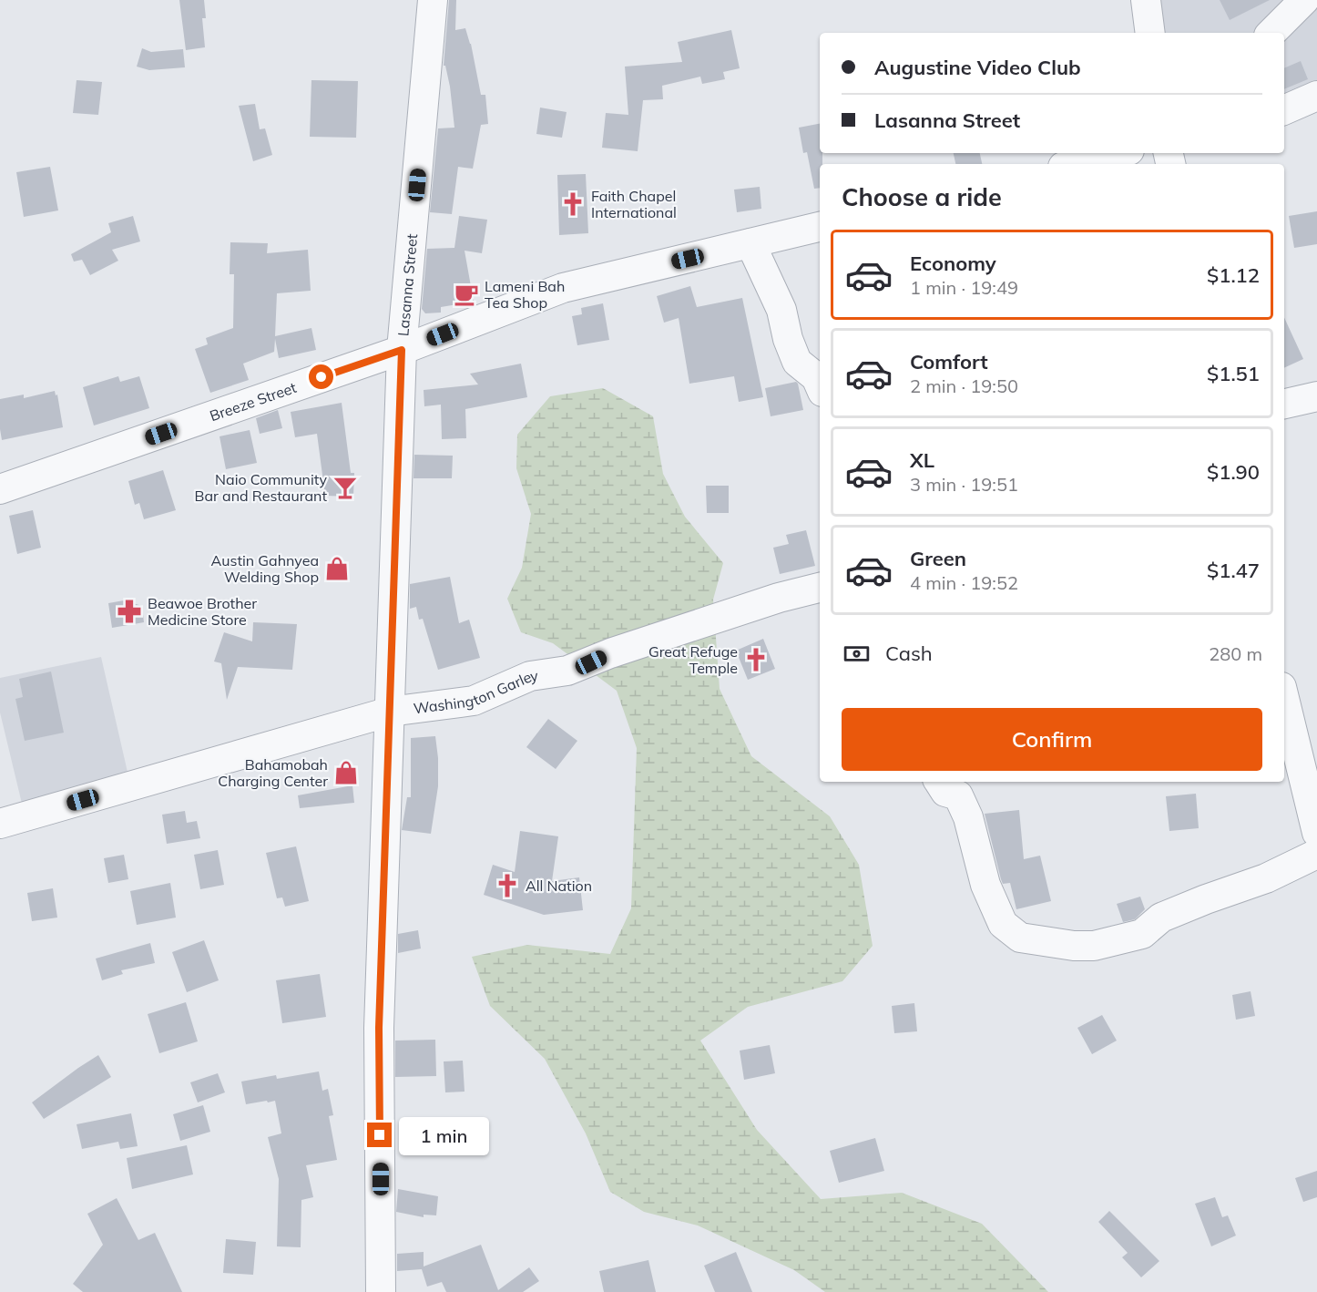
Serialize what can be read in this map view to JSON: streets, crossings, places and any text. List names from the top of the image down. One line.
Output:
{"streets":{"street":["Lasanna Street","Breeze Street","Washington Garley"]},"crossings":[["Lasanna Street","Breeze Street"],["Lasanna Street","Washington Garley"]],"places":{"church":["Faith Chapel International","Great Refuge Temple","All Nation"],"cafe":["Lameni Bah Tea Shop"],"bar":["Naio Community Bar and Restaurant"],"shop":["Austin Gahnyea Welding Shop","Bahamobah Charging Center"],"pharmacy":["Beawoe Brother Medicine Store"]},"page":{"banner":["Augustine Video Club","Lasanna Street"],"heading":"Choose a ride","list":[{"name":"Economy","note":"1 min · 19:49","value":"$1.12"},{"name":"Comfort","note":"2 min · 19:50","value":"$1.51"},{"name":"XL","note":"3 min · 19:51","value":"$1.90"},{"name":"Green","note":"4 min · 19:52","value":"$1.47"}],"pay":["Cash","280 m"],"buttons":"Confirm","bubble":"1 min"}}
